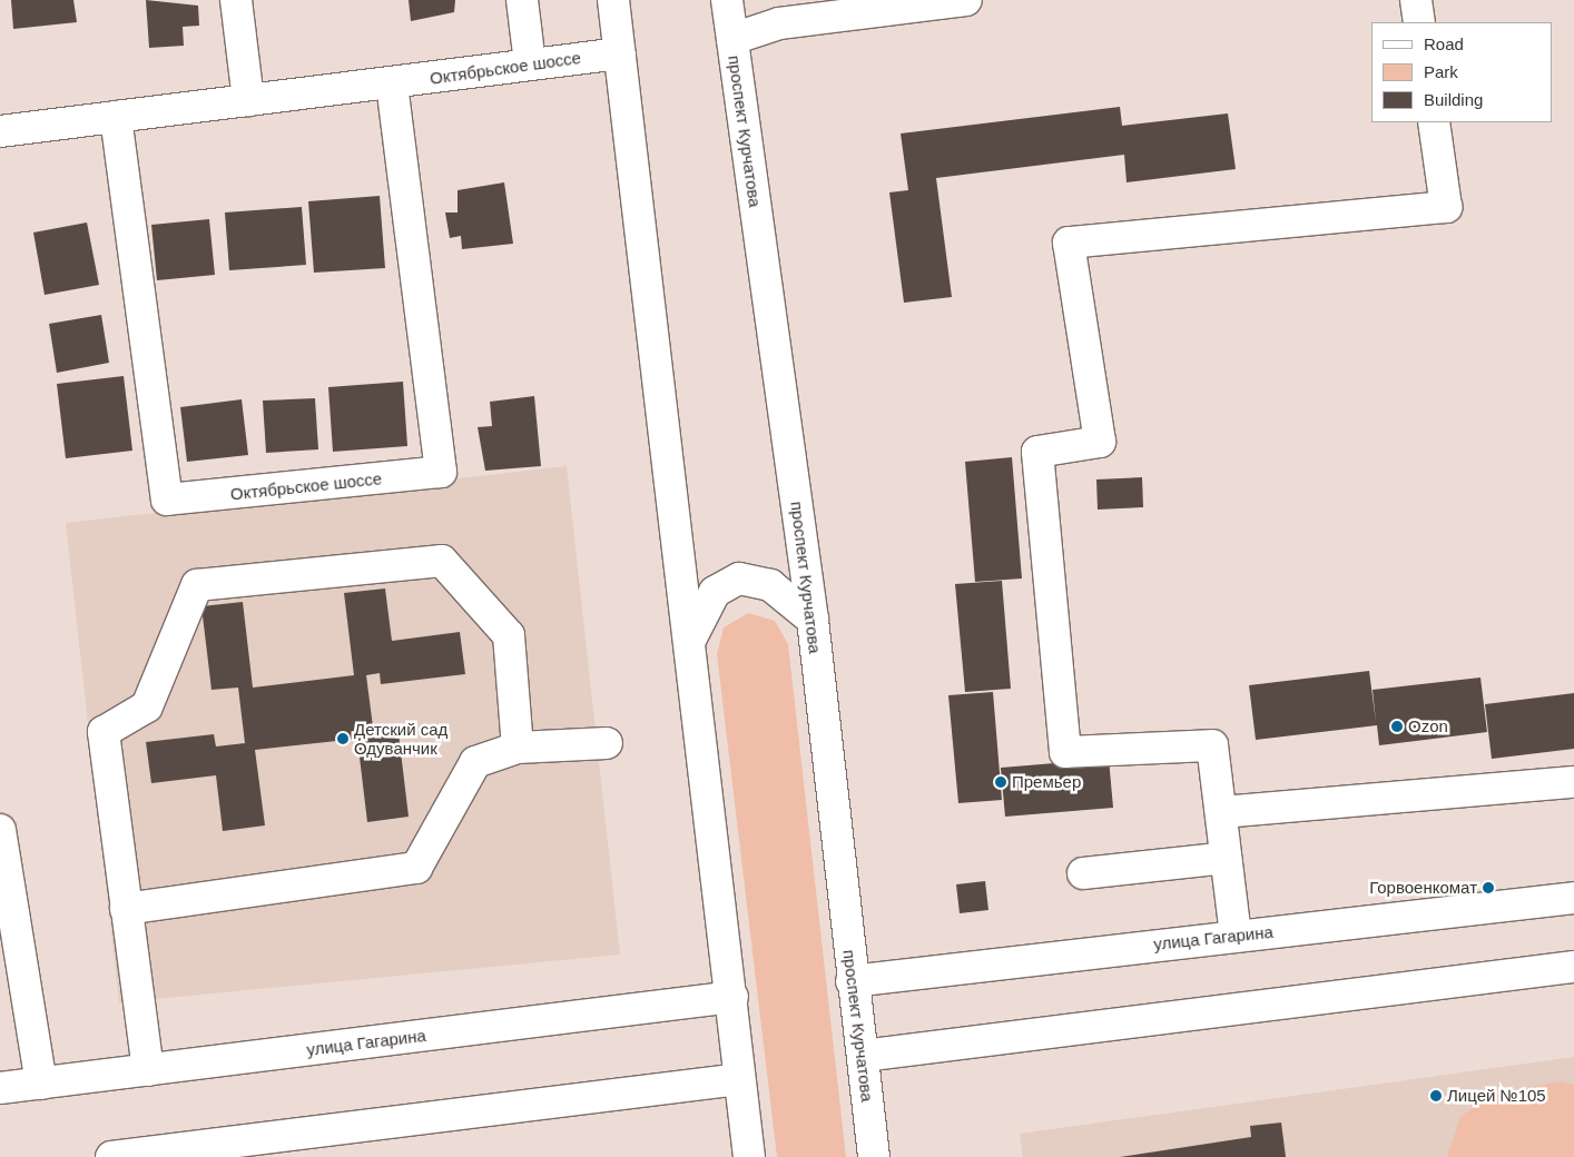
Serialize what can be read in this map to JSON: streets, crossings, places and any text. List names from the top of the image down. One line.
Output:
{"streets":{"street":["Октябрьское шоссе","проспект Курчатова","улица Гагарина"]},"crossings":[["проспект Курчатова","улица Гагарина"]],"places":["Ozon","Детский сад Одуванчик","Премьер","Горвоенкомат","Лицей №105"],"legend":["Road","Park","Building"]}
